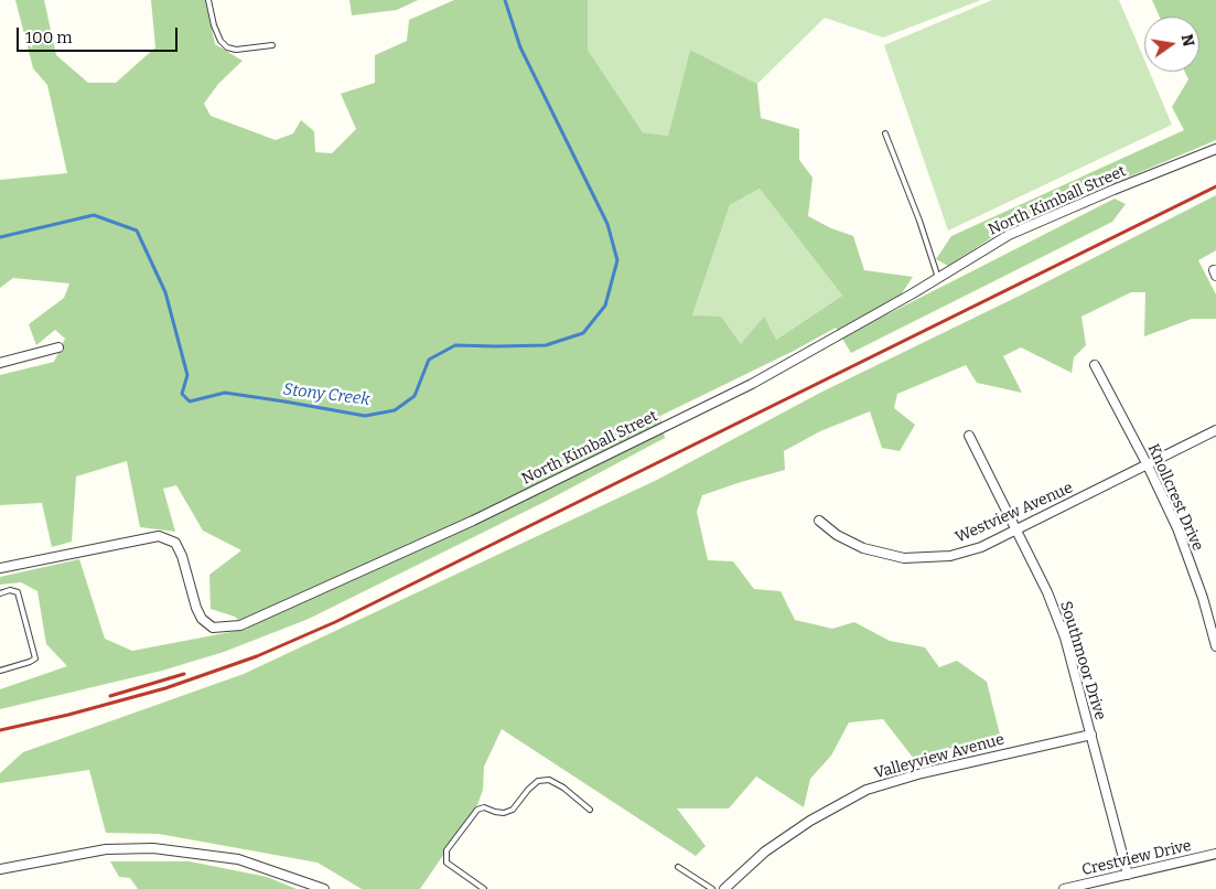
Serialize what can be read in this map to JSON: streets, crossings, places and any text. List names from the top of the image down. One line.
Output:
{"streets":{"street":["North Kimball Street","Knollcrest Drive","Westview Avenue","Southmoor Drive","Valleyview Avenue","Crestview Drive"]},"crossings":[["Knollcrest Drive","Westview Avenue"],["Westview Avenue","Southmoor Drive"],["Southmoor Drive","Valleyview Avenue"],["Southmoor Drive","Crestview Drive"]],"water":["Stony Creek"],"scale_bar":"100 m","north":"right"}
